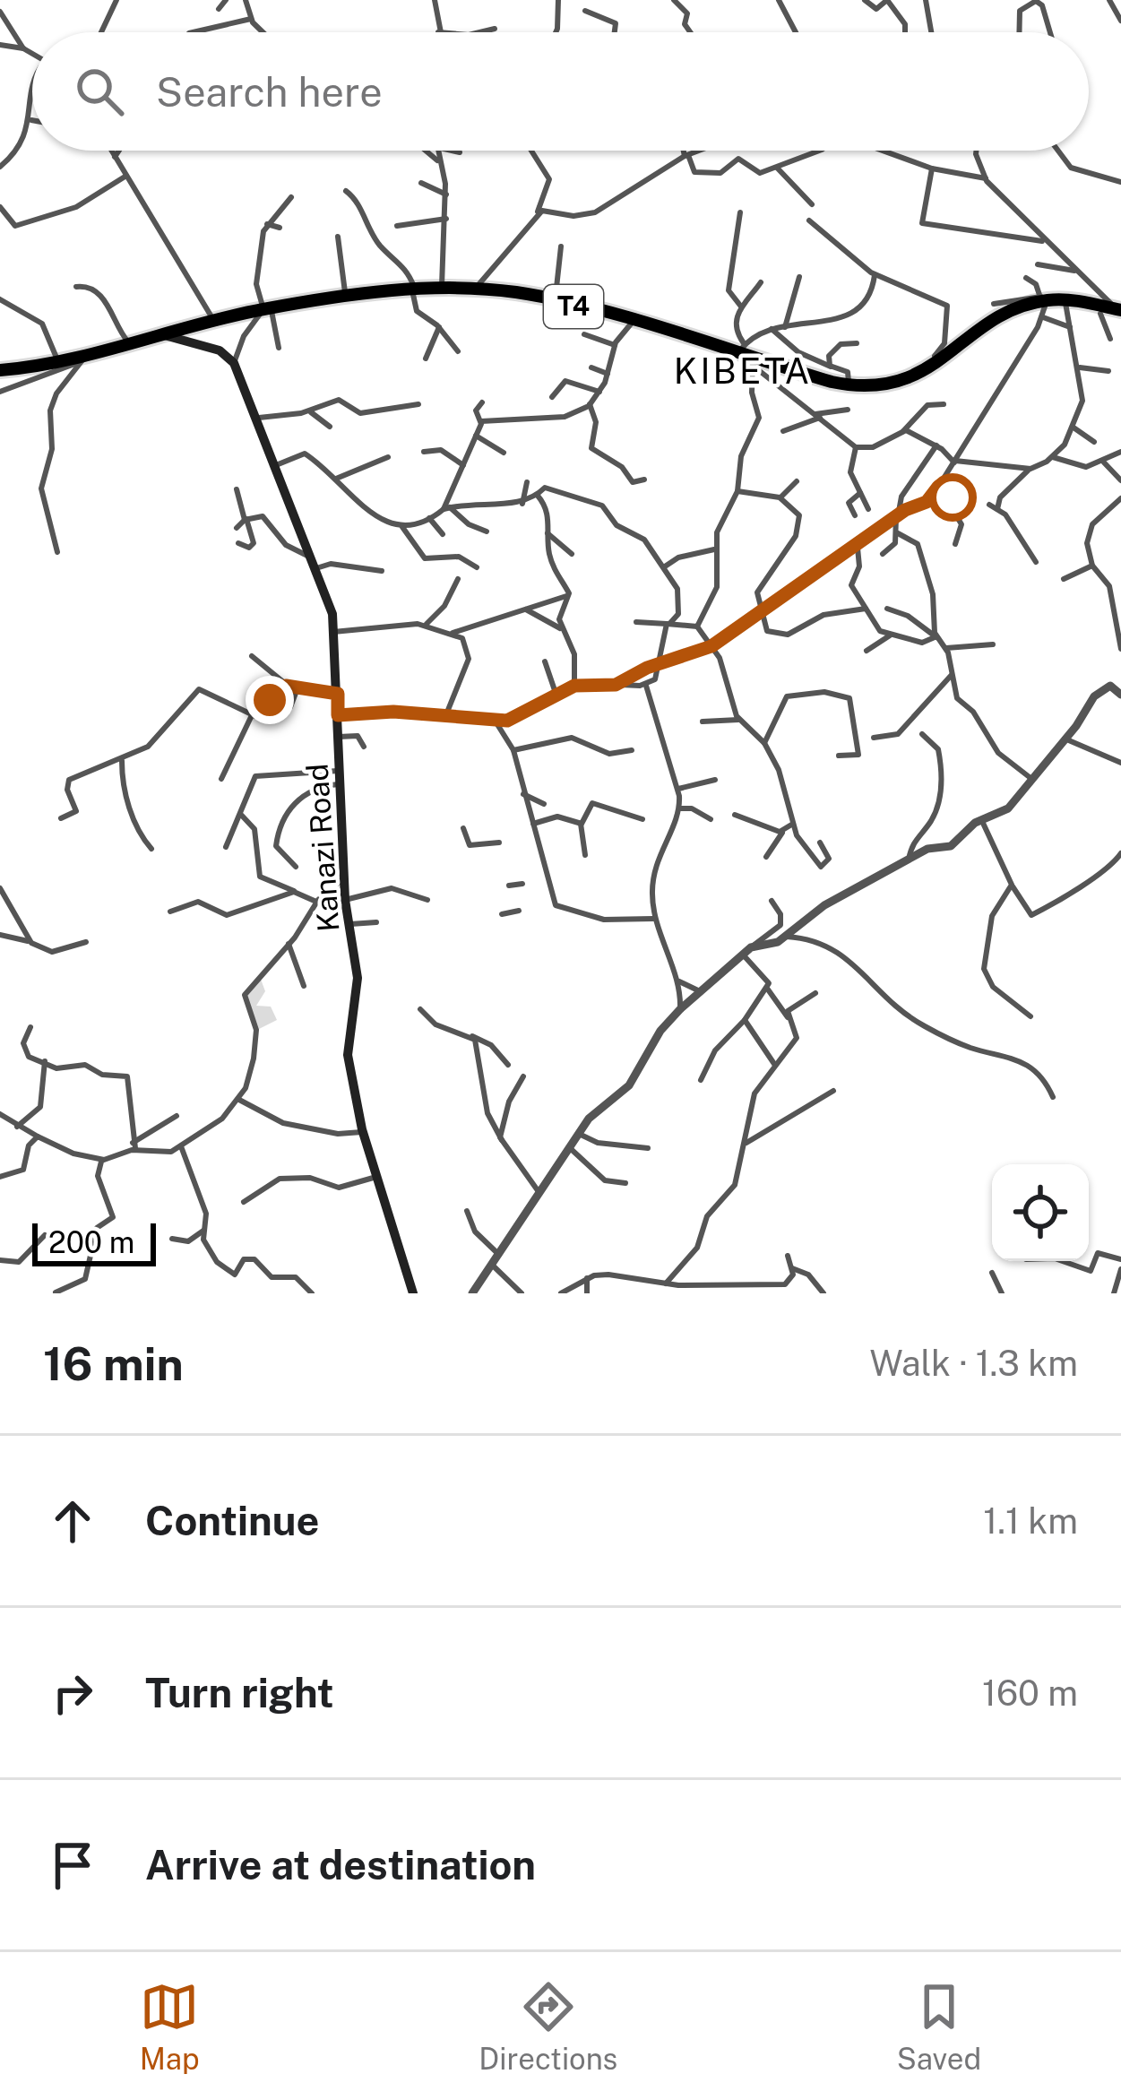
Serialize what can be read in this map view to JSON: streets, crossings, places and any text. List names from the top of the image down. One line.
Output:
{"streets":{"highway":["T4"],"main road":["Kanazi Road"]},"districts":["KIBETA"],"scale_bar":"200 m","page":{"search":"Search here","scale":"200 m","heading":["16 min","Walk · 1.3 km"],"list":[["Continue","1.1 km"],["Turn right","160 m"],"Arrive at destination"],"nav":["Map","Directions","Saved"]}}
